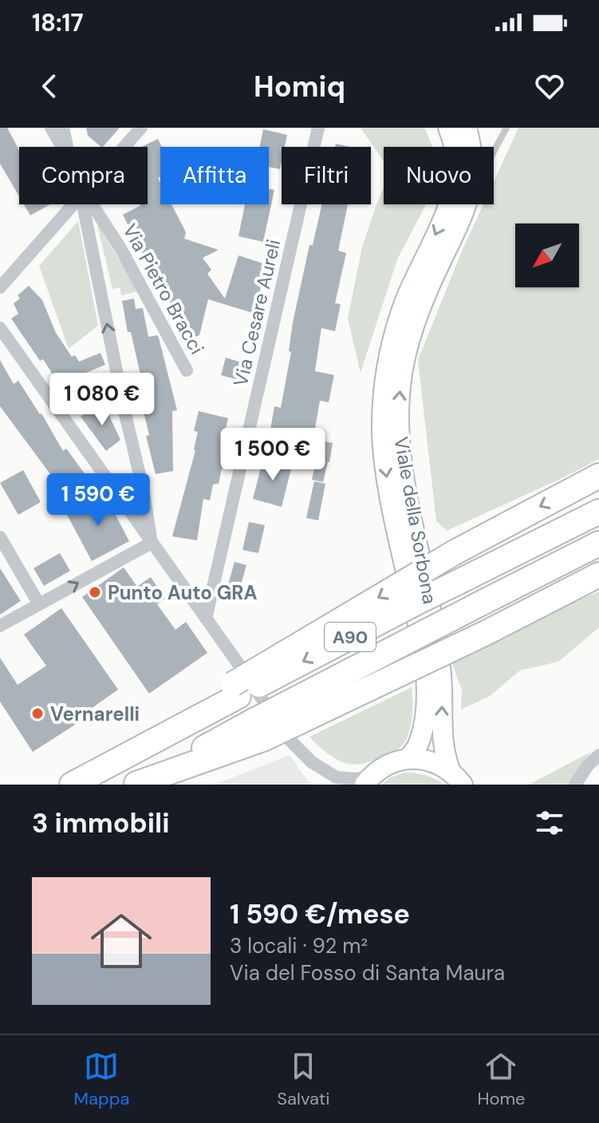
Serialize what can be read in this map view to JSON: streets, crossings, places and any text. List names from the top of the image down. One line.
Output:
{"streets":{"highway":["A90"],"street":["Via Pietro Bracci","Via Cesare Aureli","Viale della Sorbona"]},"places":["Punto Auto GRA","Vernarelli"],"north":"bottom left","page":{"status":"18:17","header":"Homiq","chip":["Compra","Affitta","Filtri","Nuovo"],"price":["1 080 €","1 500 €","1 590 €"],"heading":"3 immobili","list":[{"name":"1 590 €/mese","note":"3 locali · 92 m² · Via del Fosso di Santa Maura"}],"tabs":["Mappa","Salvati","Home"]}}
